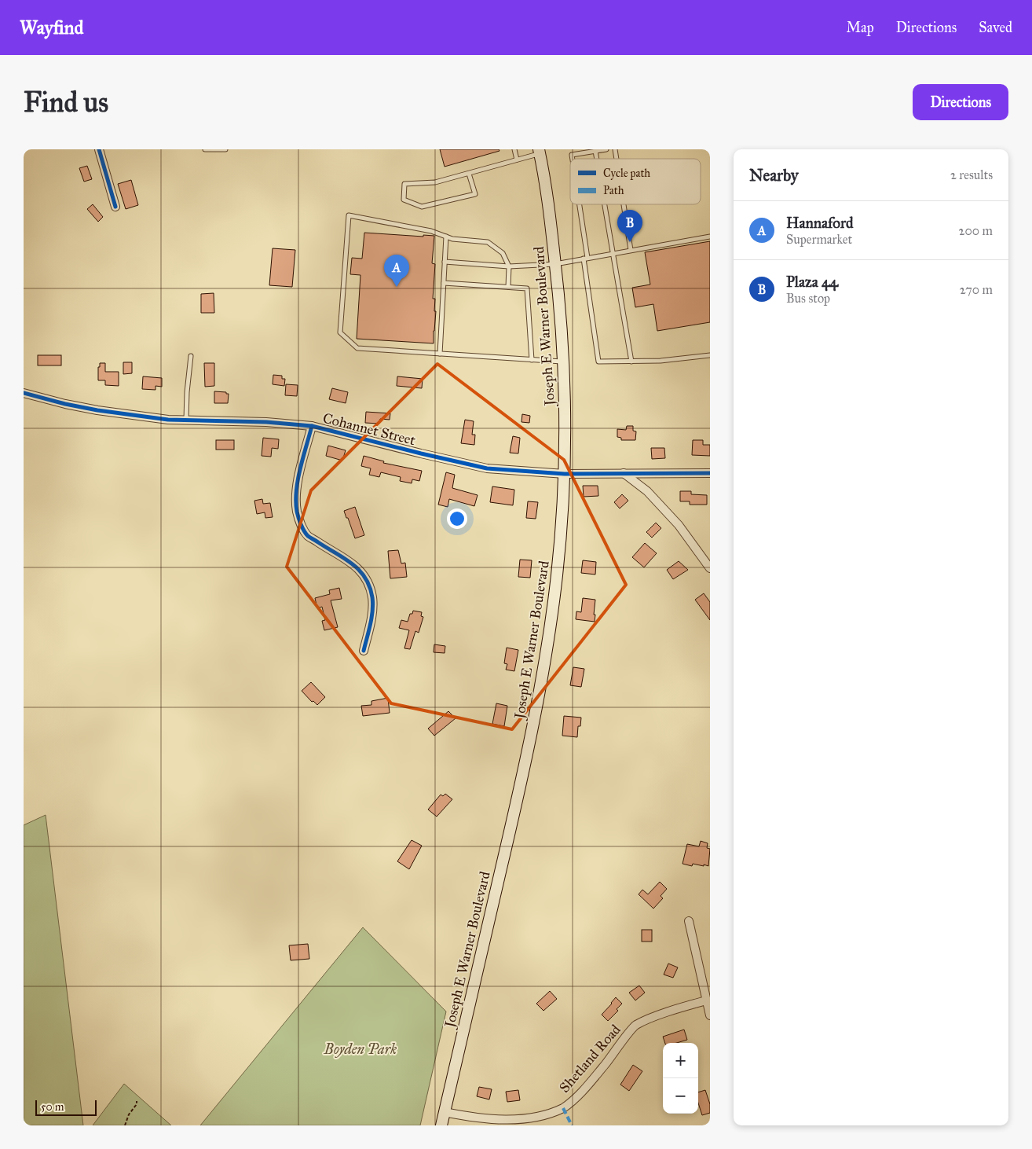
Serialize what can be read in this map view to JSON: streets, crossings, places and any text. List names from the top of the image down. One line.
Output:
{"streets":{"main road":["Joseph E Warner Boulevard"],"street":["Cohannet Street","Shetland Road"]},"crossings":[["Joseph E Warner Boulevard","Cohannet Street"],["Joseph E Warner Boulevard","Shetland Road"]],"parks":["Boyden Park"],"legend":["Cycle path","Path"],"scale_bar":"50 m","page":{"header":"Wayfind","nav":["Map","Directions","Saved"],"buttons":"Directions","title":"Find us","heading":["Nearby","2 results"],"list":[{"mark":"A","name":"Hannaford","note":"Supermarket","value":"200 m"},{"mark":"B","name":"Plaza 44","note":"Bus stop","value":"270 m"}],"pins":["B","A"],"map_buttons":["+","−"],"scale":"50 m"}}
